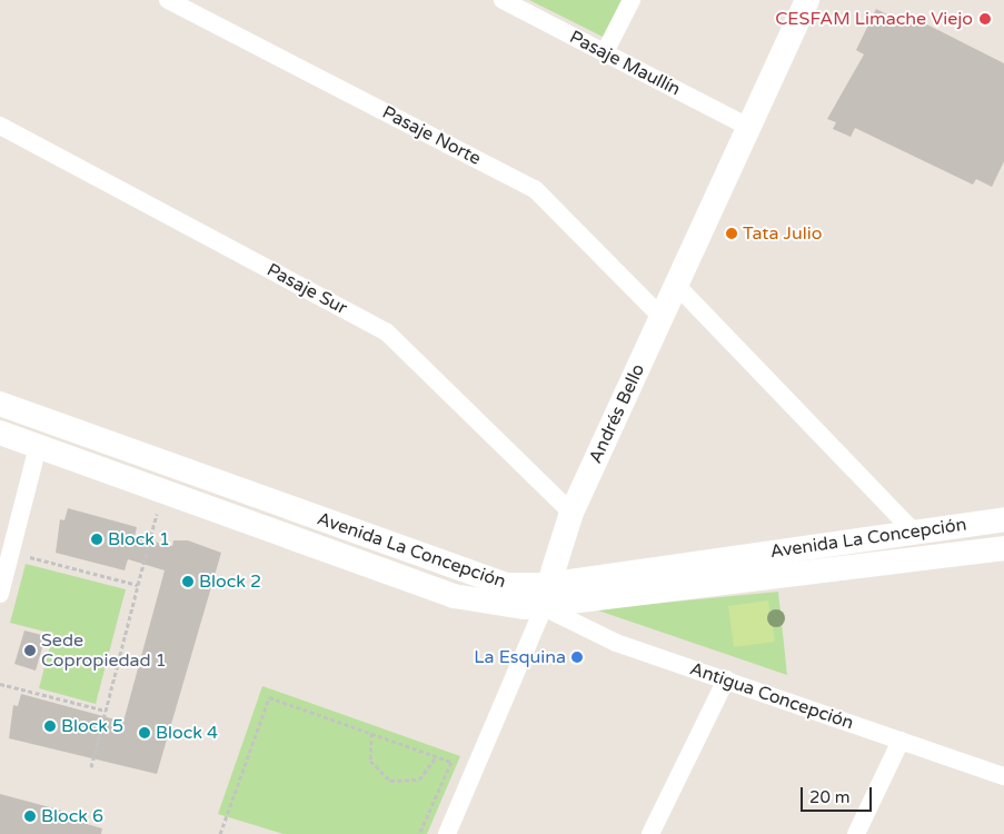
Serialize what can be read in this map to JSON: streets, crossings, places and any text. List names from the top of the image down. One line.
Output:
{"streets":{"street":["Pasaje Maullín","Pasaje Norte","Pasaje Sur","Andrés Bello","Avenida La Concepción","Antigua Concepción"]},"crossings":[["Pasaje Maullín","Andrés Bello"],["Pasaje Norte","Andrés Bello"],["Pasaje Sur","Andrés Bello"],["Andrés Bello","Avenida La Concepción"],["Andrés Bello","Antigua Concepción"],["Avenida La Concepción","Antigua Concepción"]],"places":["CESFAM Limache Viejo","Tata Julio","Block 1","Block 2","Sede Copropiedad 1","La Esquina","Block 5","Block 4","Block 6"],"scale_bar":"20 m"}
